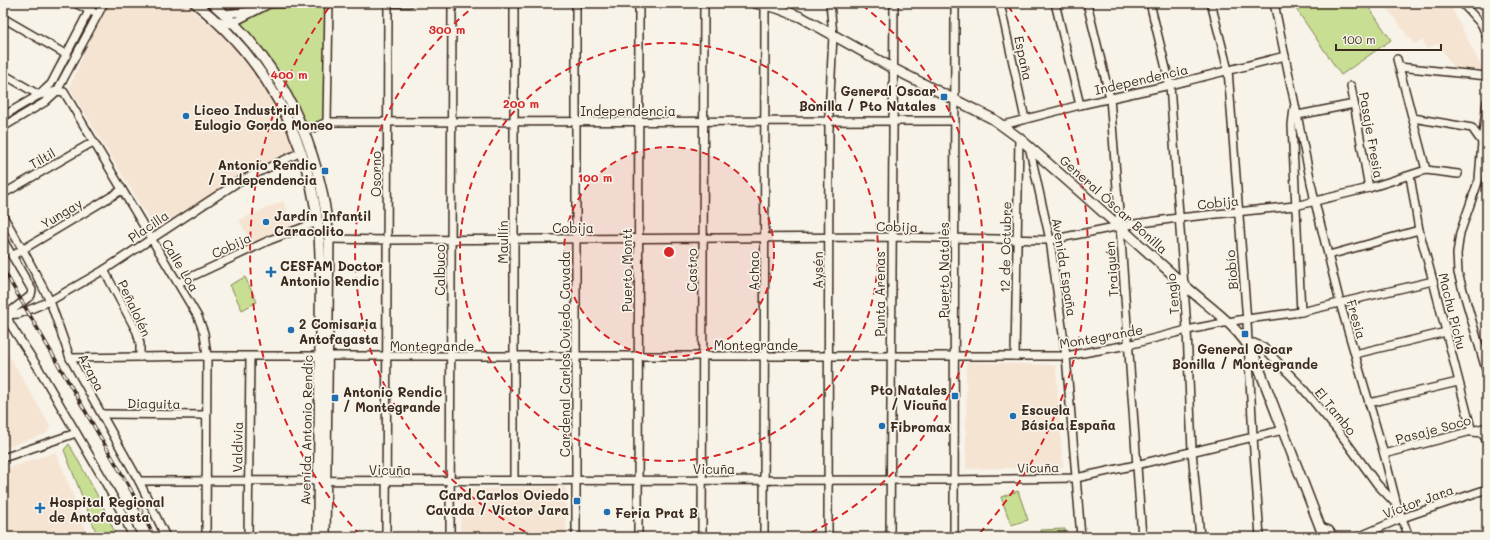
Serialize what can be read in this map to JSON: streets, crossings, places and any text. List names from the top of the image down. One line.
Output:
{"streets":{"main road":["General Óscar Bonilla","Avenida Antonio Rendic"],"street":["España","Independencia","Pasaje Fresia","Tiltil","Osorno","Cobija","Yungay","Placilla","Maullín","12 de Octubre","Calle Loa","Avenida España","Traiguén","Calbuco","Puerto Montt","Castro","Aysén","Puerto Natales","Biobío","Achao","Punta Arenas","Tenglo","Peñalolén","Machu Pichu","Fresia","Montegrande","Cardenal Carlos Oviedo Cavada","Azapa","Diaguita","El Tambo","Pasaje Soco","Valdivia","Vicuña","Víctor Jara"]},"crossings":[["España","Independencia"],["Independencia","Osorno"],["Independencia","General Óscar Bonilla"],["Independencia","Maullín"],["Independencia","Traiguén"],["Independencia","Calbuco"],["Independencia","Puerto Montt"],["Independencia","Castro"],["Independencia","Aysén"],["Independencia","Puerto Natales"],["Independencia","Biobío"],["Independencia","Achao"],["Independencia","Punta Arenas"],["Independencia","Tenglo"],["Independencia","Fresia"],["Independencia","Cardenal Carlos Oviedo Cavada"],["Independencia","Avenida Antonio Rendic"],["Pasaje Fresia","Cobija"],["Tiltil","Calle Loa"],["Osorno","Cobija"],["Osorno","Montegrande"],["Osorno","Vicuña"],["Cobija","General Óscar Bonilla"],["Cobija","Maullín"],["Cobija","12 de Octubre"],["Cobija","Calle Loa"],["Cobija","Avenida España"],["Cobija","Traiguén"],["Cobija","Calbuco"],["Cobija","Puerto Montt"],["Cobija","Castro"],["Cobija","Aysén"],["Cobija","Puerto Natales"],["Cobija","Biobío"],["Cobija","Achao"],["Cobija","Punta Arenas"],["Cobija","Tenglo"],["Cobija","Machu Pichu"],["Cobija","Fresia"],["Cobija","Cardenal Carlos Oviedo Cavada"],["Cobija","Avenida Antonio Rendic"],["General Óscar Bonilla","12 de Octubre"],["General Óscar Bonilla","Avenida España"],["General Óscar Bonilla","Traiguén"],["General Óscar Bonilla","Aysén"],["General Óscar Bonilla","Puerto Natales"],["General Óscar Bonilla","Biobío"],["General Óscar Bonilla","Achao"],["General Óscar Bonilla","Punta Arenas"],["General Óscar Bonilla","Tenglo"],["General Óscar Bonilla","Montegrande"],["General Óscar Bonilla","El Tambo"],["General Óscar Bonilla","Vicuña"],["Yungay","Calle Loa"],["Yungay","Azapa"],["Placilla","Calle Loa"],["Placilla","Peñalolén"],["Placilla","Azapa"],["Placilla","Avenida Antonio Rendic"],["Maullín","Montegrande"],["Maullín","Vicuña"],["12 de Octubre","Montegrande"],["Calle Loa","Montegrande"],["Calle Loa","Diaguita"],["Calle Loa","Vicuña"],["Avenida España","Montegrande"],["Avenida España","Vicuña"],["Traiguén","Montegrande"],["Traiguén","Vicuña"],["Calbuco","Montegrande"],["Calbuco","Vicuña"],["Puerto Montt","Montegrande"],["Puerto Montt","Vicuña"],["Castro","Montegrande"],["Castro","Vicuña"],["Aysén","Montegrande"],["Aysén","Vicuña"],["Puerto Natales","Montegrande"],["Puerto Natales","Vicuña"],["Biobío","Montegrande"],["Biobío","El Tambo"],["Biobío","Vicuña"],["Achao","Montegrande"],["Achao","Vicuña"],["Punta Arenas","Montegrande"],["Punta Arenas","Vicuña"],["Tenglo","Montegrande"],["Tenglo","Vicuña"],["Peñalolén","Montegrande"],["Machu Pichu","Montegrande"],["Machu Pichu","Pasaje Soco"],["Fresia","Montegrande"],["Fresia","El Tambo"],["Fresia","Pasaje Soco"],["Fresia","Víctor Jara"],["Montegrande","Cardenal Carlos Oviedo Cavada"],["Montegrande","Azapa"],["Montegrande","Avenida Antonio Rendic"],["Montegrande","Valdivia"],["Cardenal Carlos Oviedo Cavada","Vicuña"],["Azapa","Diaguita"],["Azapa","Vicuña"],["Avenida Antonio Rendic","Vicuña"],["Valdivia","Vicuña"]],"places":{"transit":["General Oscar Bonilla / Pto Natales","Antonio Rendic / Independencia","General Oscar Bonilla / Montegrande","Pto Natales / Vicuña","Antonio Rendic / Montegrande","Card Carlos Oviedo Cavada / Víctor Jara"],"other":["Liceo Industrial Eulogio Gordo Moneo","Jardín Infantil Caracolito","2 Comisaria Antofagasta","Escuela Básica España","Fibromax","Feria Prat B"],"health":["CESFAM Doctor Antonio Rendic","Hospital Regional de Antofagasta"]},"scale_bar":"100 m","rings":["300 m","400 m","200 m","100 m"]}
